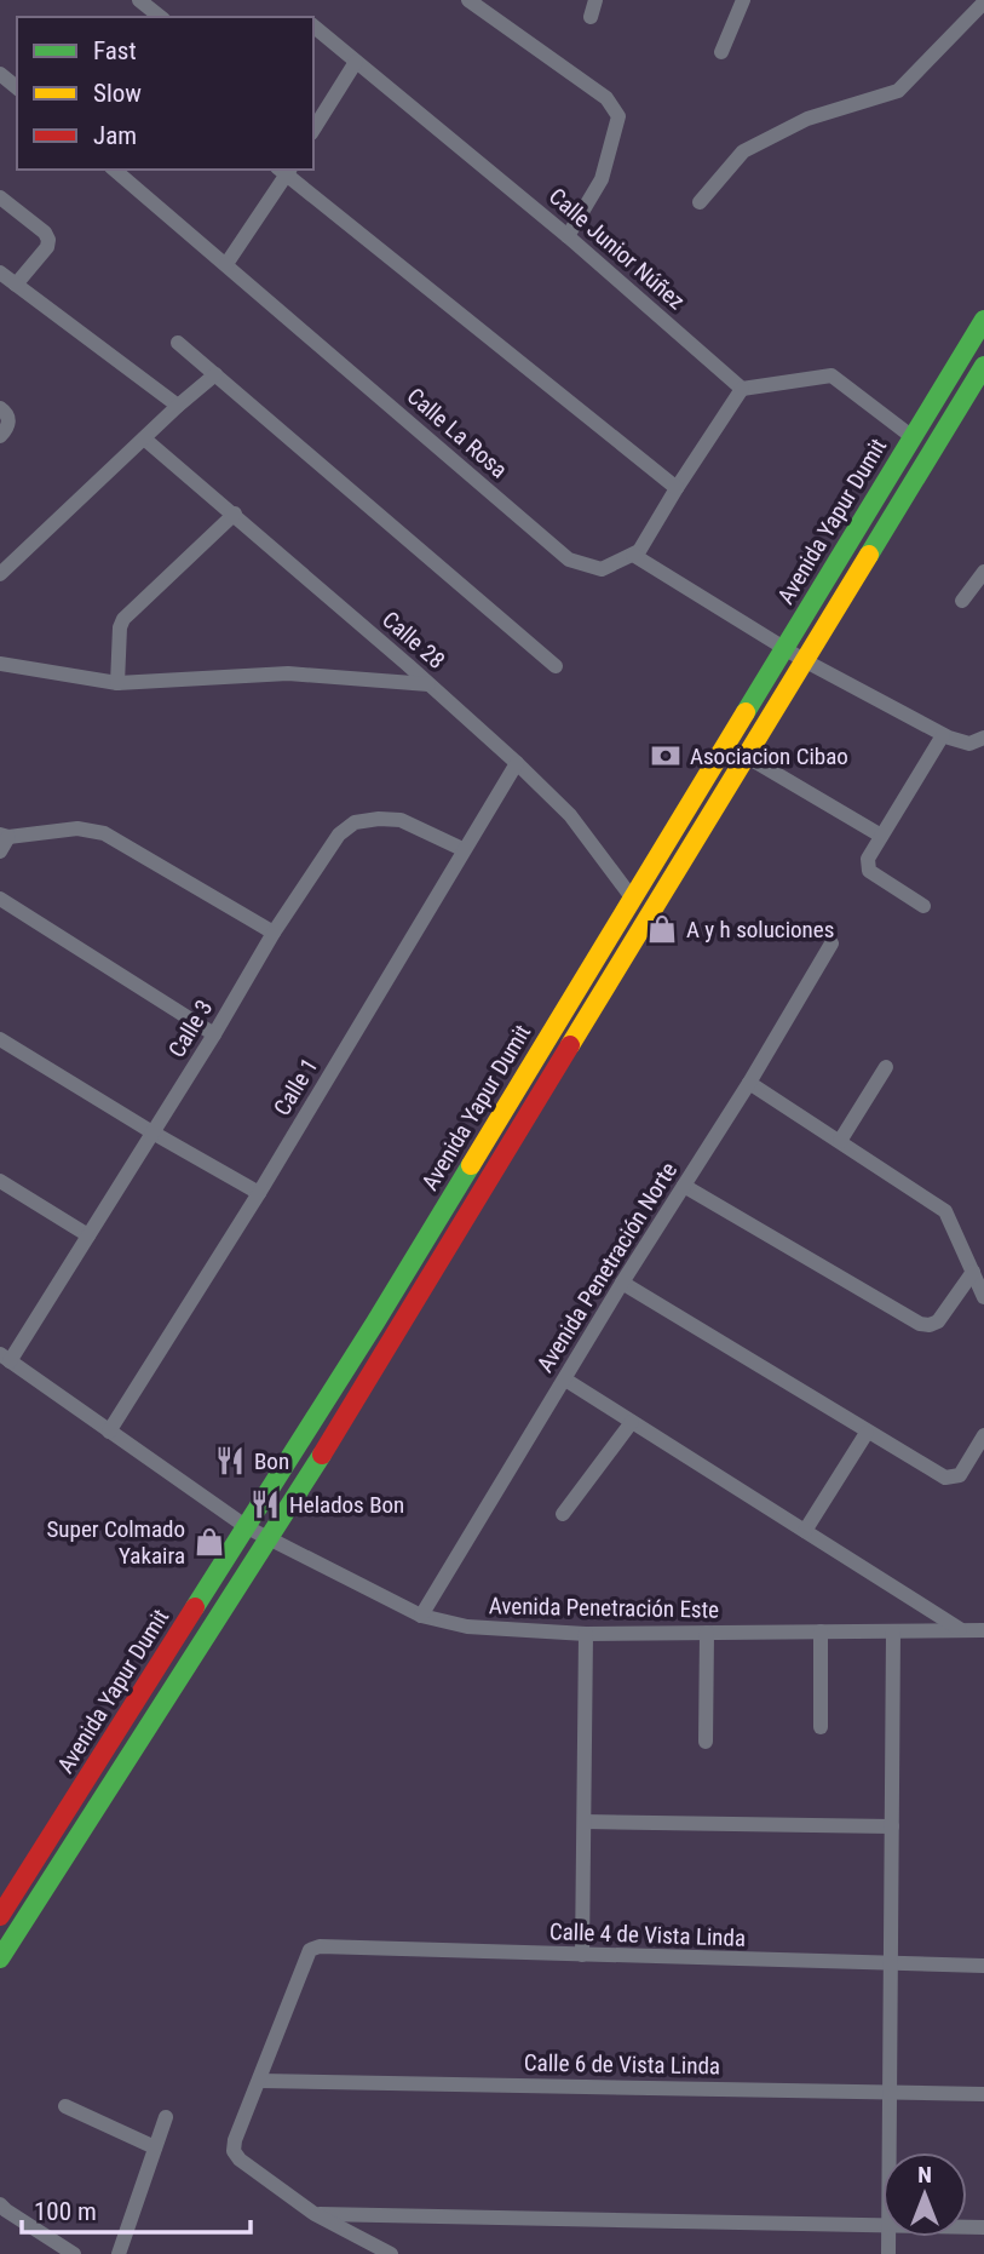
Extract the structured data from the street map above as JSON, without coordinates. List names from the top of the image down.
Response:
{
  "streets": {
    "main road": ["Avenida Yapur Dumit"],
    "street": [
      "Calle Junior Núñez",
      "Calle La Rosa",
      "Calle 28",
      "Calle 3",
      "Calle 1",
      "Avenida Penetración Norte",
      "Avenida Penetración Este",
      "Calle 4 de Vista Linda",
      "Calle 6 de Vista Linda"
    ]
  },
  "crossings": [
    ["Avenida Yapur Dumit", "Calle 28"],
    ["Avenida Yapur Dumit", "Avenida Penetración Este"],
    ["Calle 28", "Calle 1"],
    ["Calle 3", "Calle 1"],
    ["Calle 3", "Avenida Penetración Este"],
    ["Calle 1", "Avenida Penetración Este"],
    ["Avenida Penetración Norte", "Avenida Penetración Este"],
    ["Calle 4 de Vista Linda", "Calle 6 de Vista Linda"]
  ],
  "places": {
    "bank": ["Asociacion Cibao"],
    "shop": ["A y h soluciones", "Super Colmado Yakaira"],
    "restaurant": ["Bon", "Helados Bon"]
  },
  "legend": ["Fast", "Slow", "Jam"],
  "scale_bar": "100 m",
  "north": "top"
}
